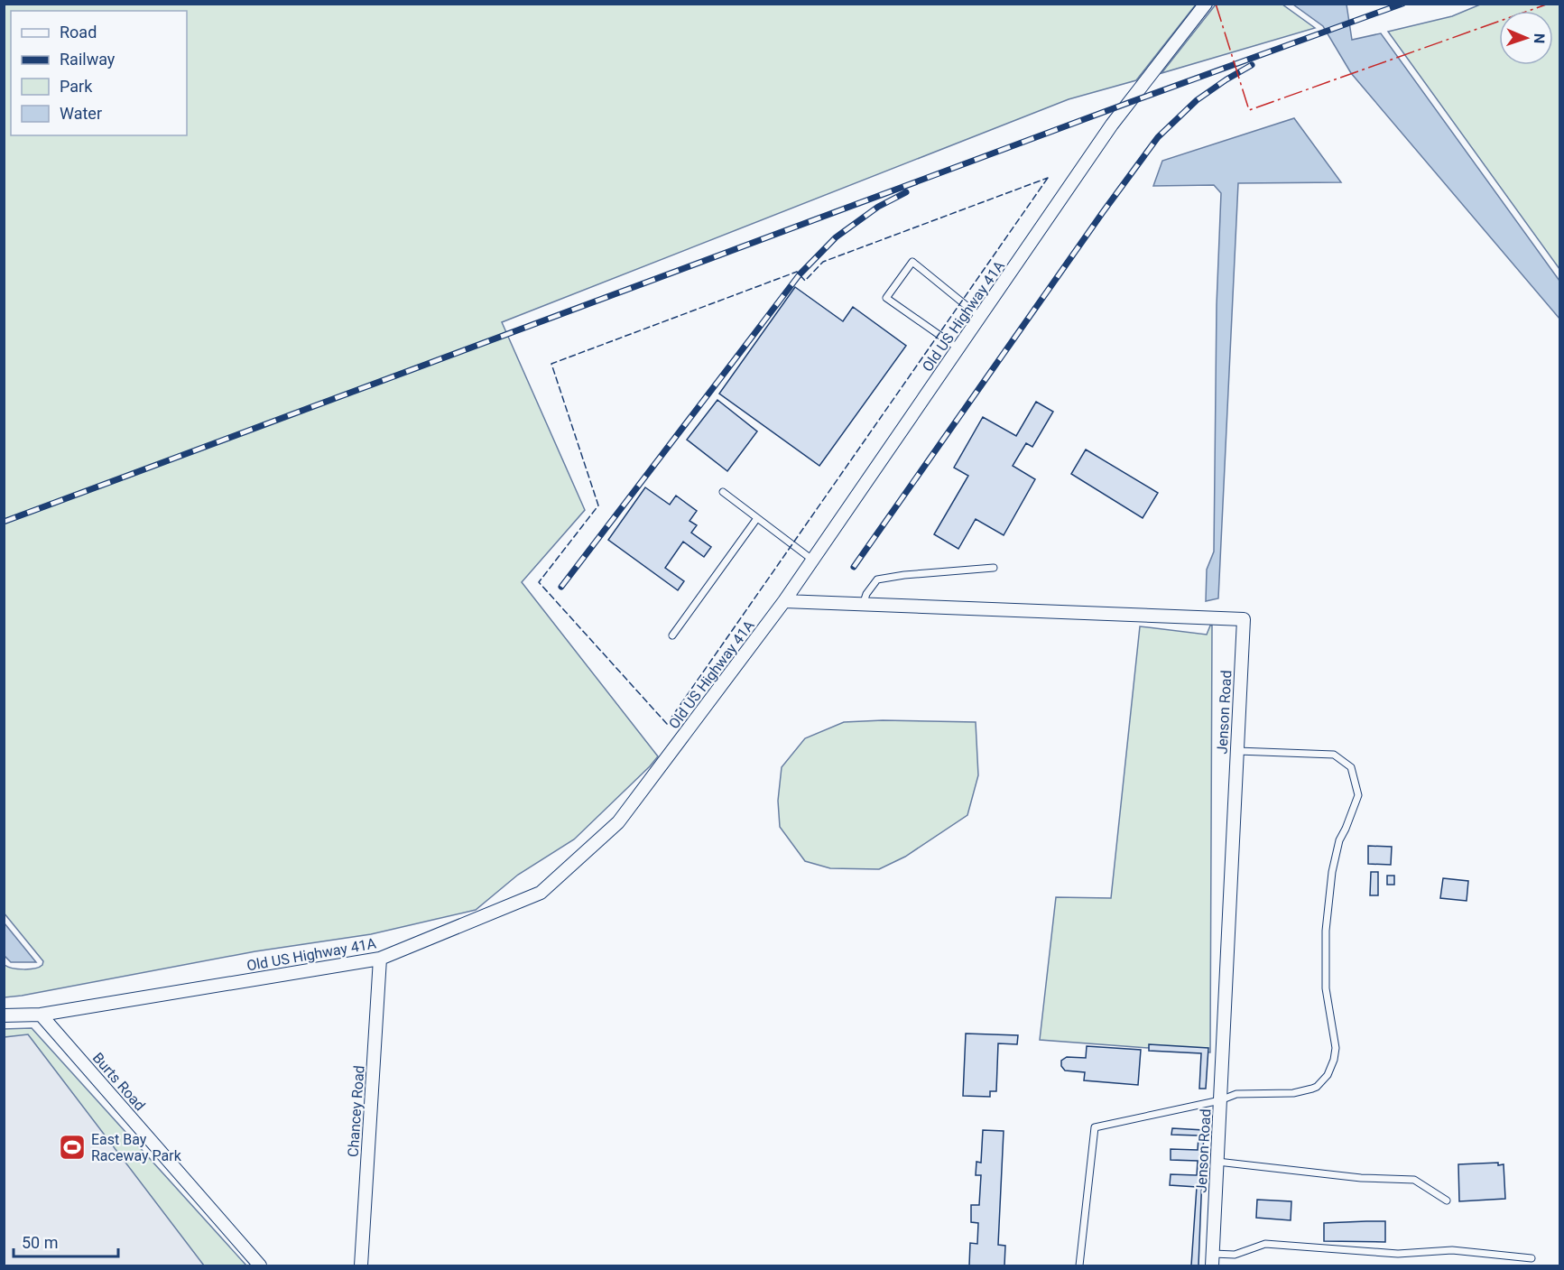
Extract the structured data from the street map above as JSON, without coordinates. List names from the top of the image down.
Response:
{
  "streets": {
    "street": [
      "Old US Highway 41A",
      "Jenson Road",
      "Burts Road",
      "Chancey Road"
    ]
  },
  "crossings": [
    ["Old US Highway 41A", "Jenson Road"],
    ["Old US Highway 41A", "Burts Road"],
    ["Old US Highway 41A", "Chancey Road"]
  ],
  "places": {
    "sports": ["East Bay Raceway Park"]
  },
  "legend": [
    "Road",
    "Railway",
    "Park",
    "Water"
  ],
  "scale_bar": "50 m",
  "north": "right"
}
